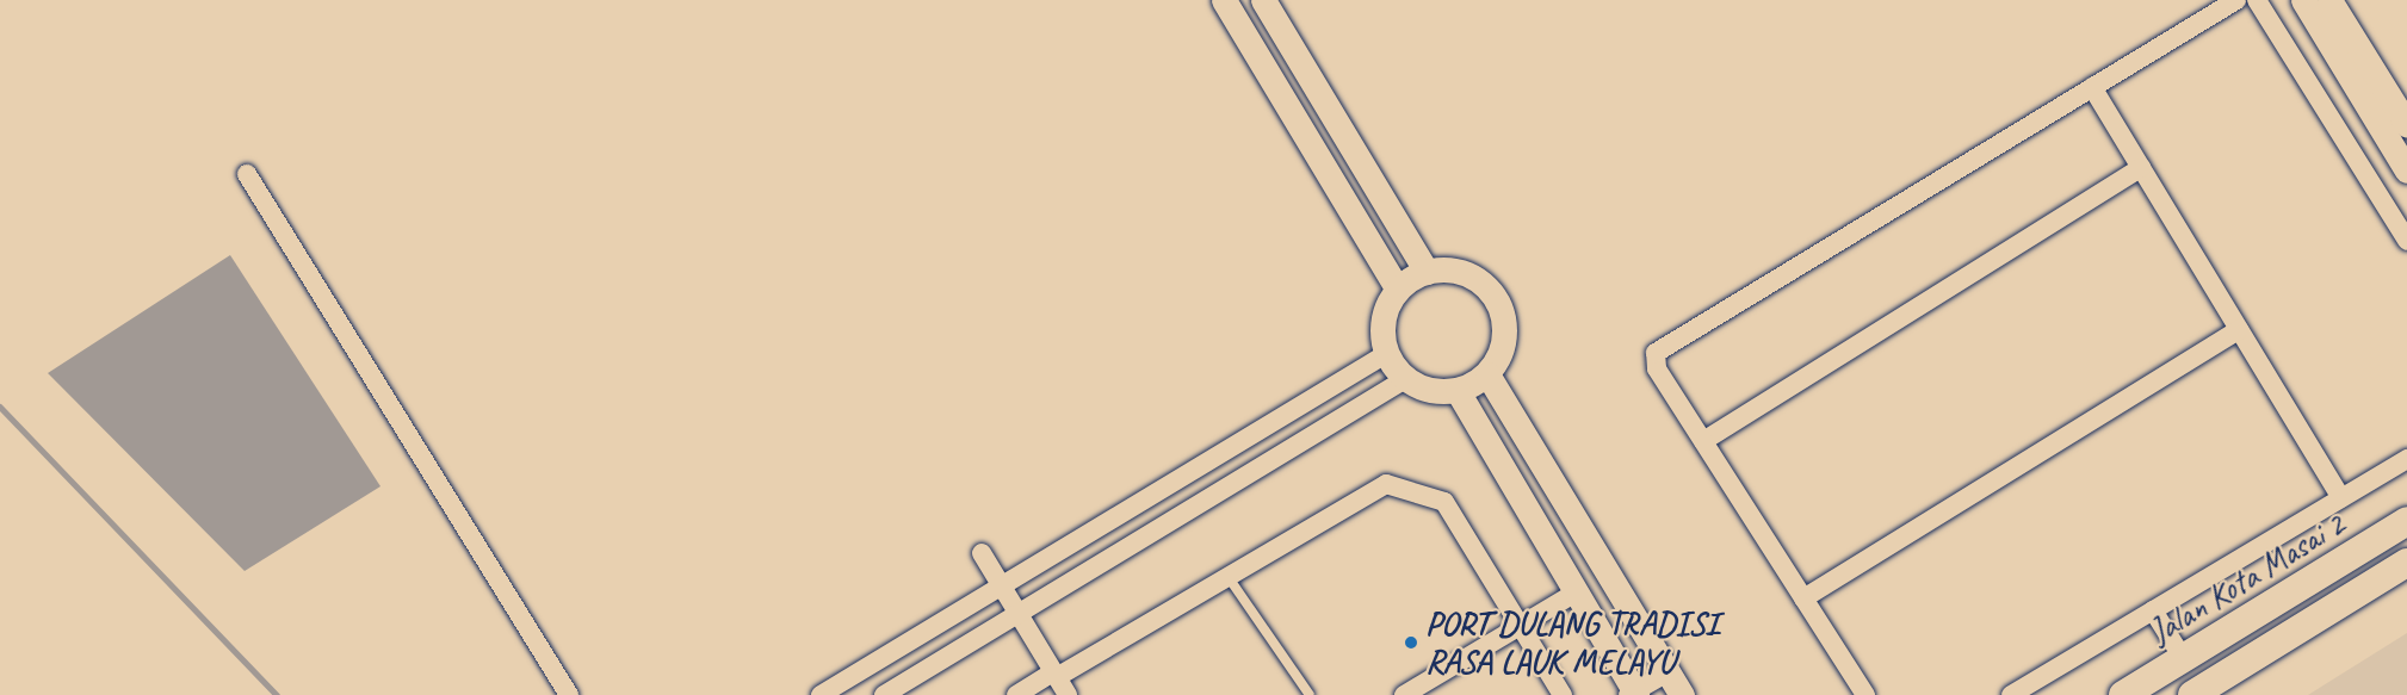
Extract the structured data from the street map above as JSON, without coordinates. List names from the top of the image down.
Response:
{
  "streets": {
    "main road": ["Jalan Kota Masai 2"]
  },
  "places": ["PORT DULANG TRADISI RASA LAUK MELAYU"]
}
